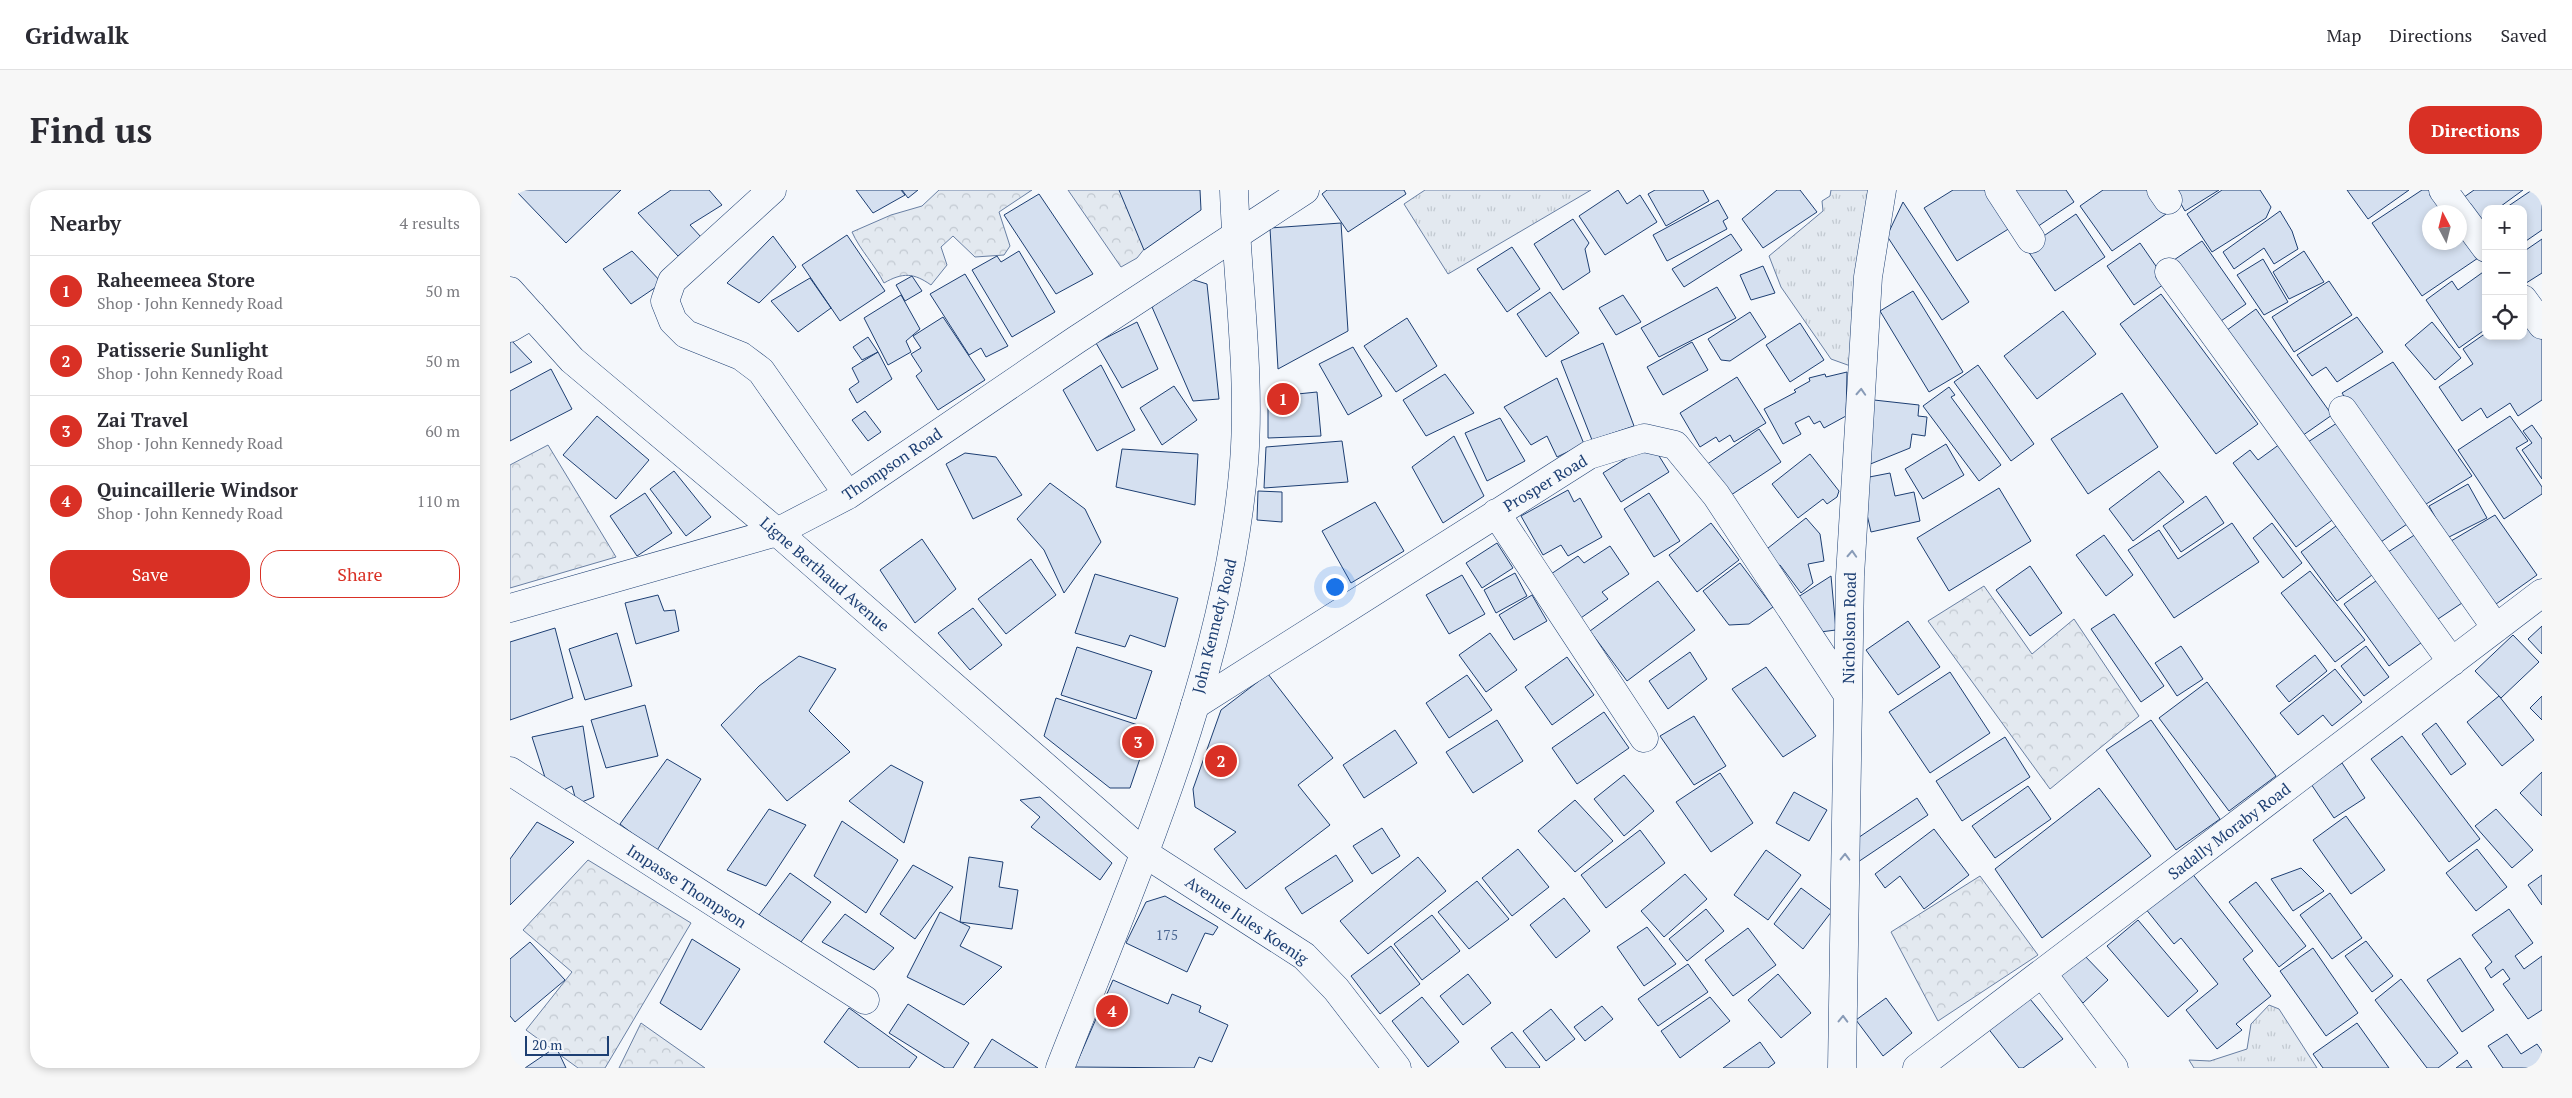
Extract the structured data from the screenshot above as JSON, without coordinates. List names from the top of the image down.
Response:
{
  "streets": {
    "street": [
      "Thompson Road",
      "Prosper Road",
      "Ligne Berthaud Avenue",
      "John Kennedy Road",
      "Nicholson Road",
      "Sadally Moraby Road",
      "Impasse Thompson",
      "Avenue Jules Koenig"
    ]
  },
  "crossings": [
    ["Thompson Road", "Ligne Berthaud Avenue"],
    ["Thompson Road", "John Kennedy Road"],
    ["Prosper Road", "John Kennedy Road"],
    ["Prosper Road", "Nicholson Road"],
    ["Ligne Berthaud Avenue", "John Kennedy Road"],
    ["Ligne Berthaud Avenue", "Avenue Jules Koenig"],
    ["John Kennedy Road", "Avenue Jules Koenig"]
  ],
  "one_way": ["Nicholson Road"],
  "house_numbers": ["175"],
  "scale_bar": "20 m",
  "north": "top",
  "page": {
    "header": "Gridwalk",
    "nav": ["Map", "Directions", "Saved"],
    "buttons": [
      "Directions",
      ["Save", "Share"]
    ],
    "title": "Find us",
    "heading": ["Nearby", "4 results"],
    "map_buttons": ["+", "−"],
    "list": [
      {
        "mark": "1",
        "name": "Raheemeea Store",
        "note": "Shop · John Kennedy Road",
        "value": "50 m"
      },
      {
        "mark": "2",
        "name": "Patisserie Sunlight",
        "note": "Shop · John Kennedy Road",
        "value": "50 m"
      },
      {
        "mark": "3",
        "name": "Zai Travel",
        "note": "Shop · John Kennedy Road",
        "value": "60 m"
      },
      {
        "mark": "4",
        "name": "Quincaillerie Windsor",
        "note": "Shop · John Kennedy Road",
        "value": "110 m"
      }
    ],
    "pins": [
      "1",
      "3",
      "2",
      "4"
    ],
    "scale": "20 m"
  }
}
